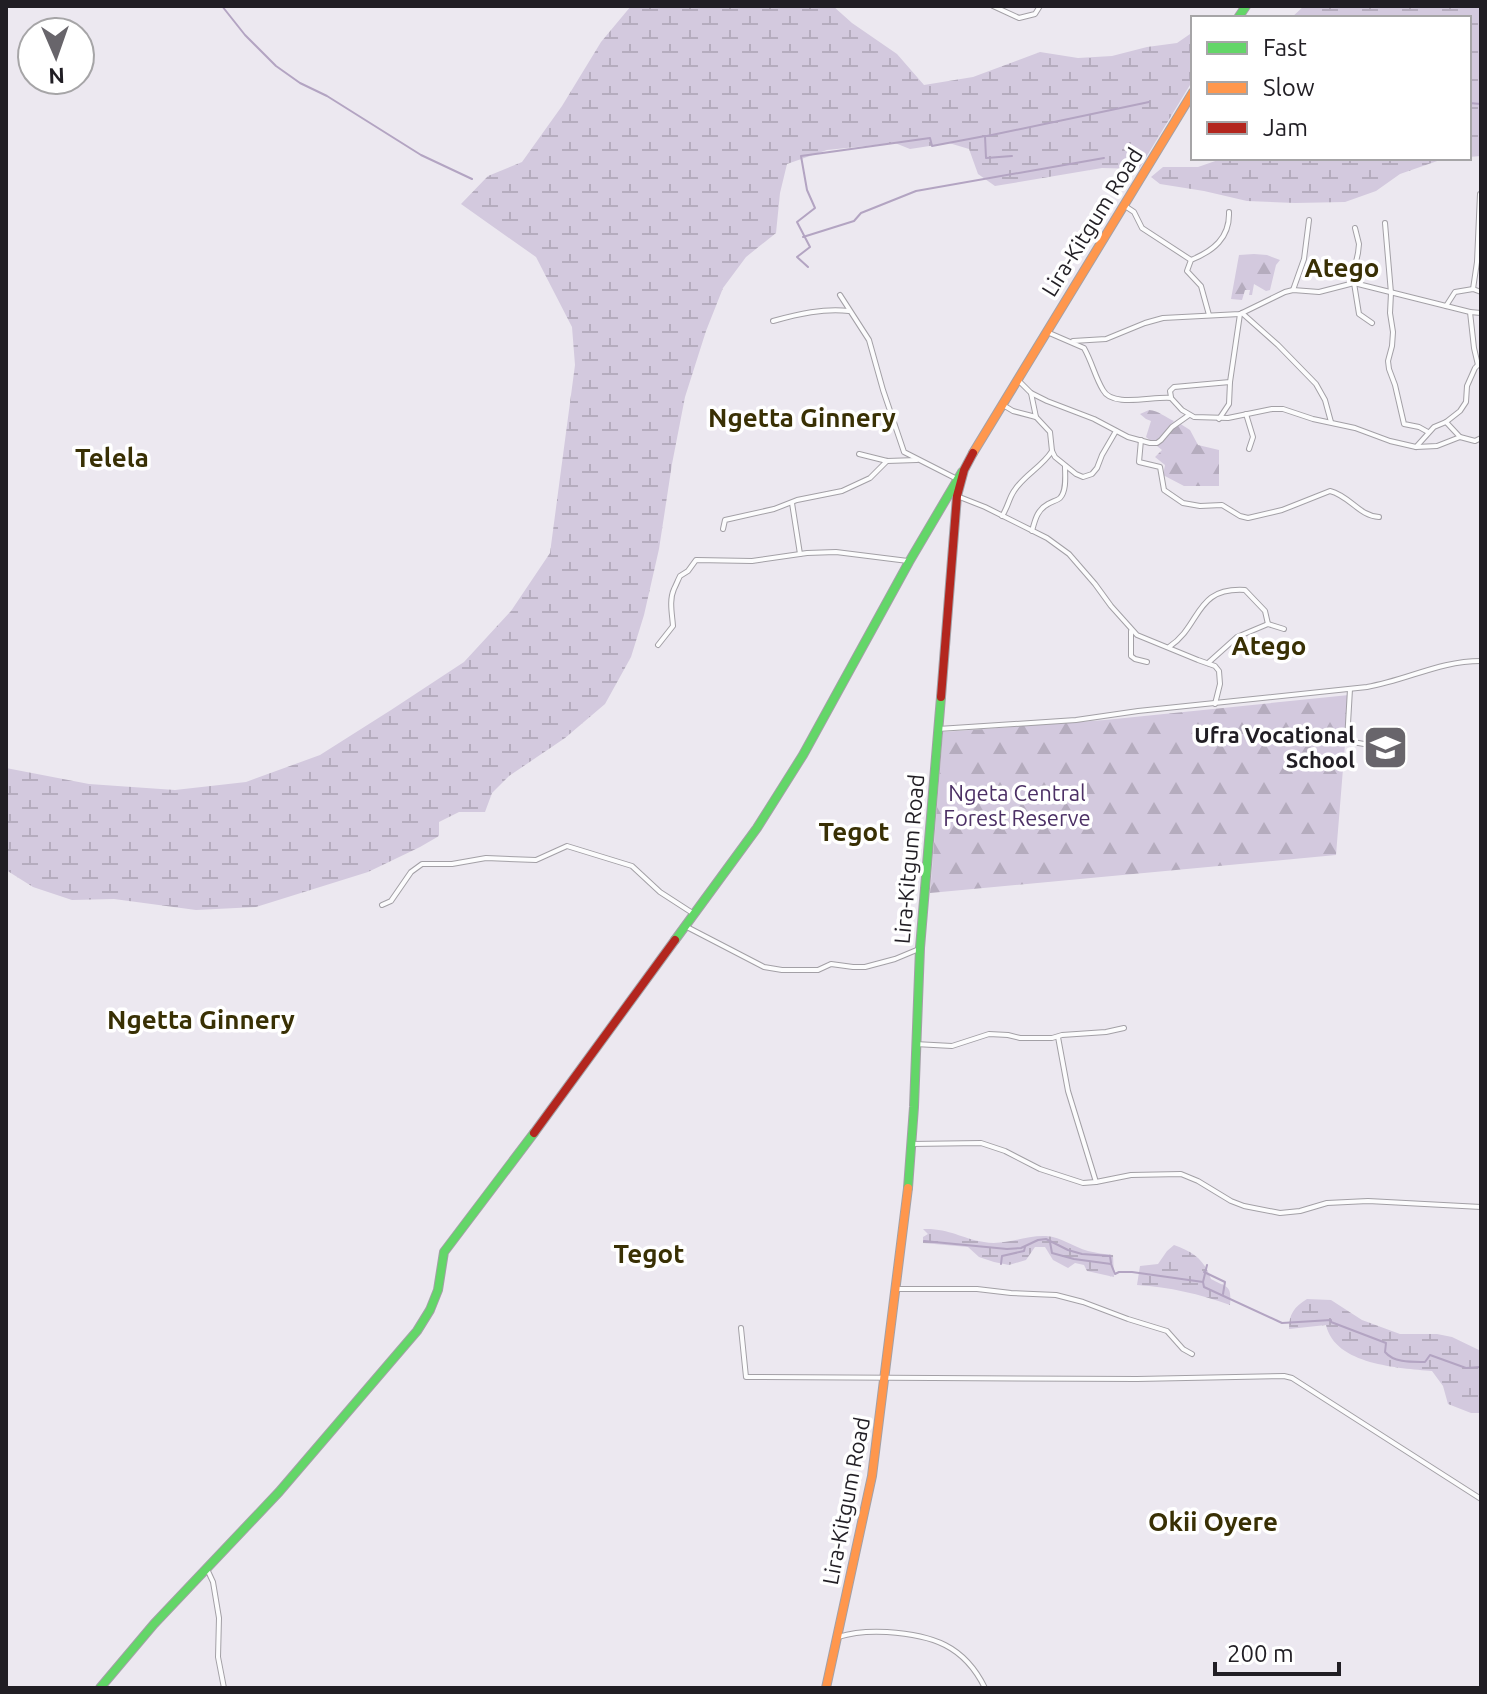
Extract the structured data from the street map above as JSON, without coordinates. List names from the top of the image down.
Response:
{
  "streets": {
    "main road": ["Lira-Kitgum Road"]
  },
  "districts": [
    "Atego",
    "Ngetta Ginnery",
    "Telela",
    "Atego",
    "Tegot",
    "Ngetta Ginnery",
    "Tegot",
    "Okii Oyere"
  ],
  "parks": ["Ngeta Central Forest Reserve"],
  "places": {
    "school or university": ["Ufra Vocational School"]
  },
  "legend": ["Fast", "Slow", "Jam"],
  "scale_bar": "200 m",
  "north": "bottom"
}
